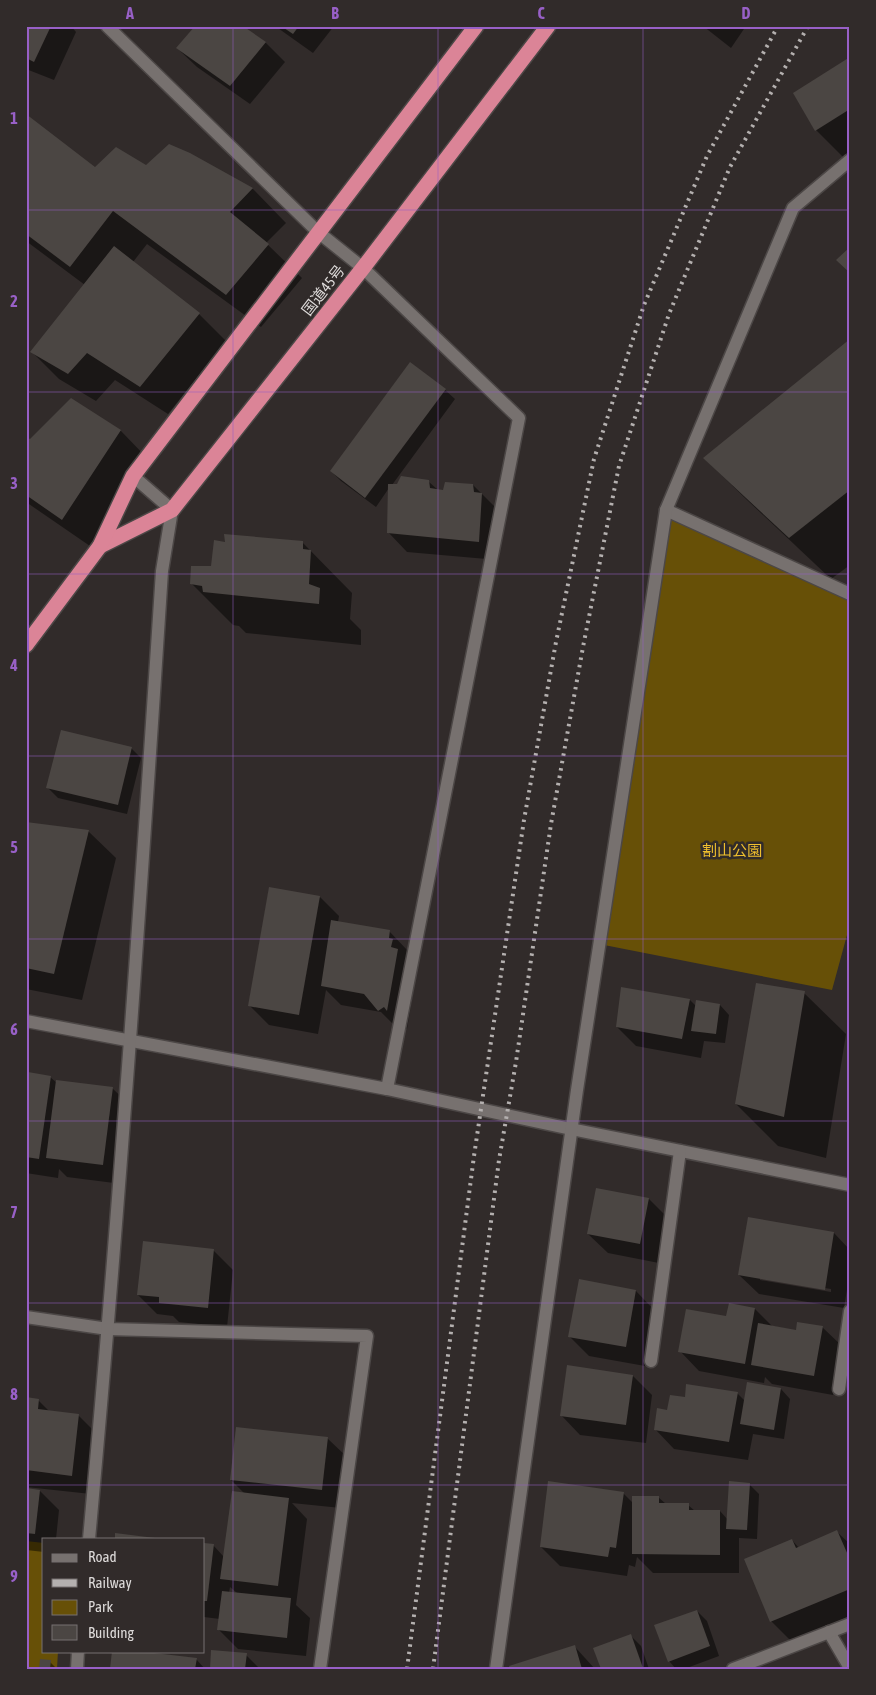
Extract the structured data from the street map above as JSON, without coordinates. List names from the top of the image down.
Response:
{
  "streets": {
    "highway": ["国道45号"]
  },
  "parks": ["割山公園"],
  "legend": [
    "Road",
    "Railway",
    "Park",
    "Building"
  ],
  "grid": {
    "columns": [
      "A",
      "B",
      "C",
      "D"
    ],
    "rows": [
      "1",
      "2",
      "3",
      "4",
      "5",
      "6",
      "7",
      "8",
      "9"
    ]
  }
}
